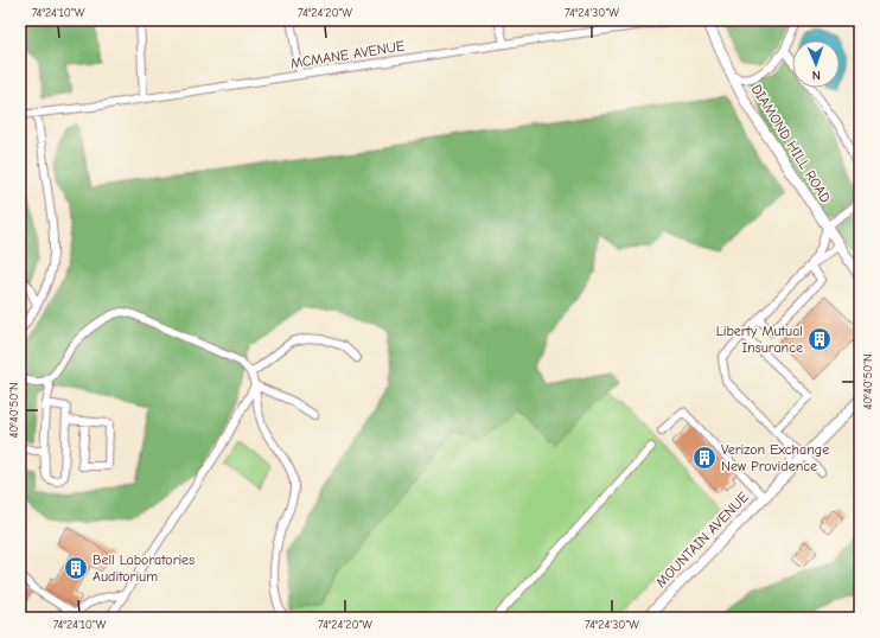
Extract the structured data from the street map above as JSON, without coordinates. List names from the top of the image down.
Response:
{
  "streets": {
    "main road": ["DIAMOND HILL ROAD", "MOUNTAIN AVENUE"],
    "street": ["MCMANE AVENUE"]
  },
  "places": {
    "building": ["Liberty Mutual Insurance", "Verizon Exchange New Providence", "Bell Laboratories Auditorium"]
  },
  "north": "bottom",
  "coordinates": [
    "74°24'10\"W",
    "74°24'20\"W",
    "74°24'30\"W",
    "40°40'50\"N"
  ]
}
